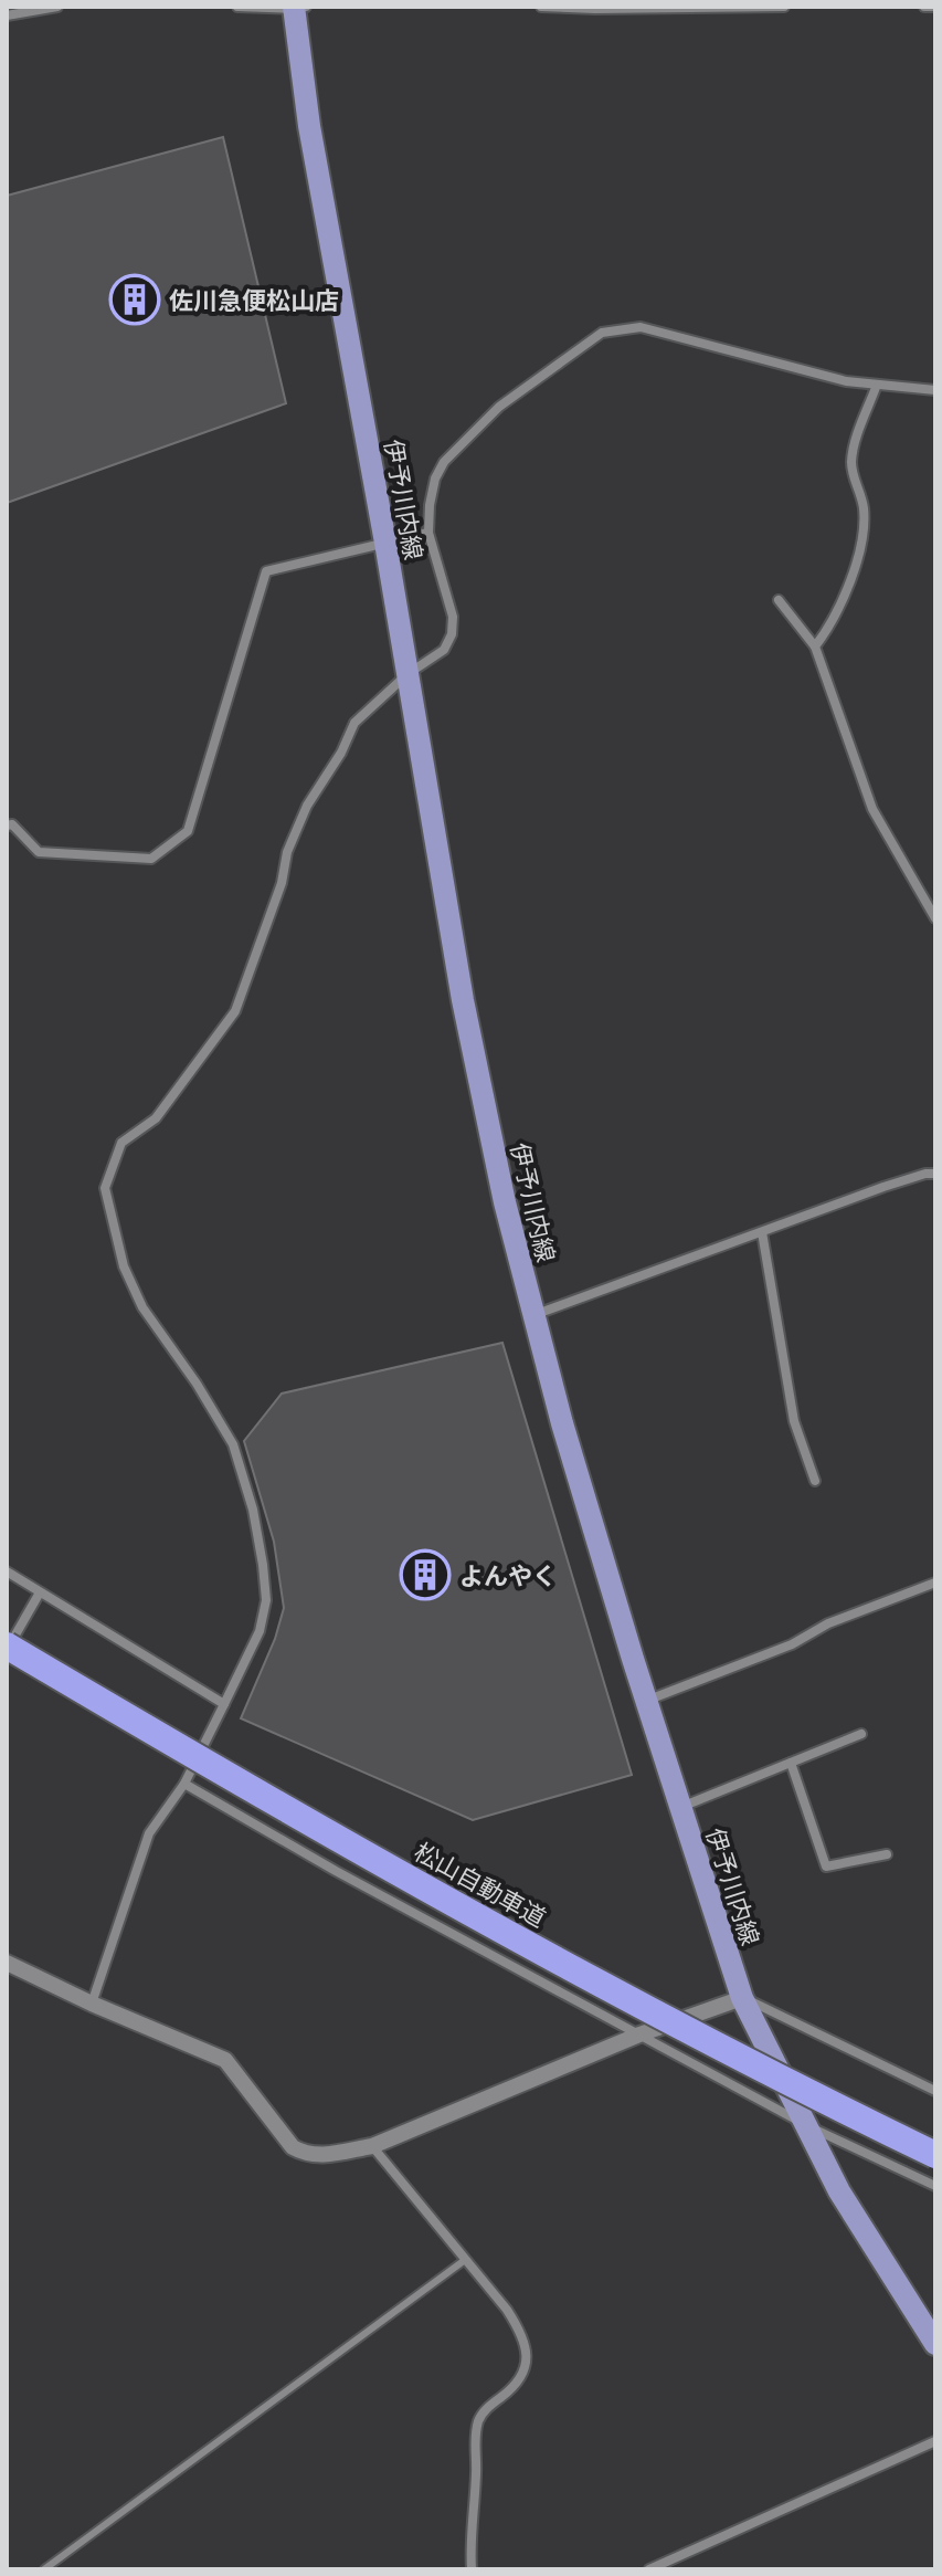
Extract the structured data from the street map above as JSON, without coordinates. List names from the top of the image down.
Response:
{
  "streets": {
    "highway": ["松山自動車道"],
    "main road": ["伊予川内線"]
  },
  "places": {
    "building": ["佐川急便松山店", "よんやく"]
  }
}
